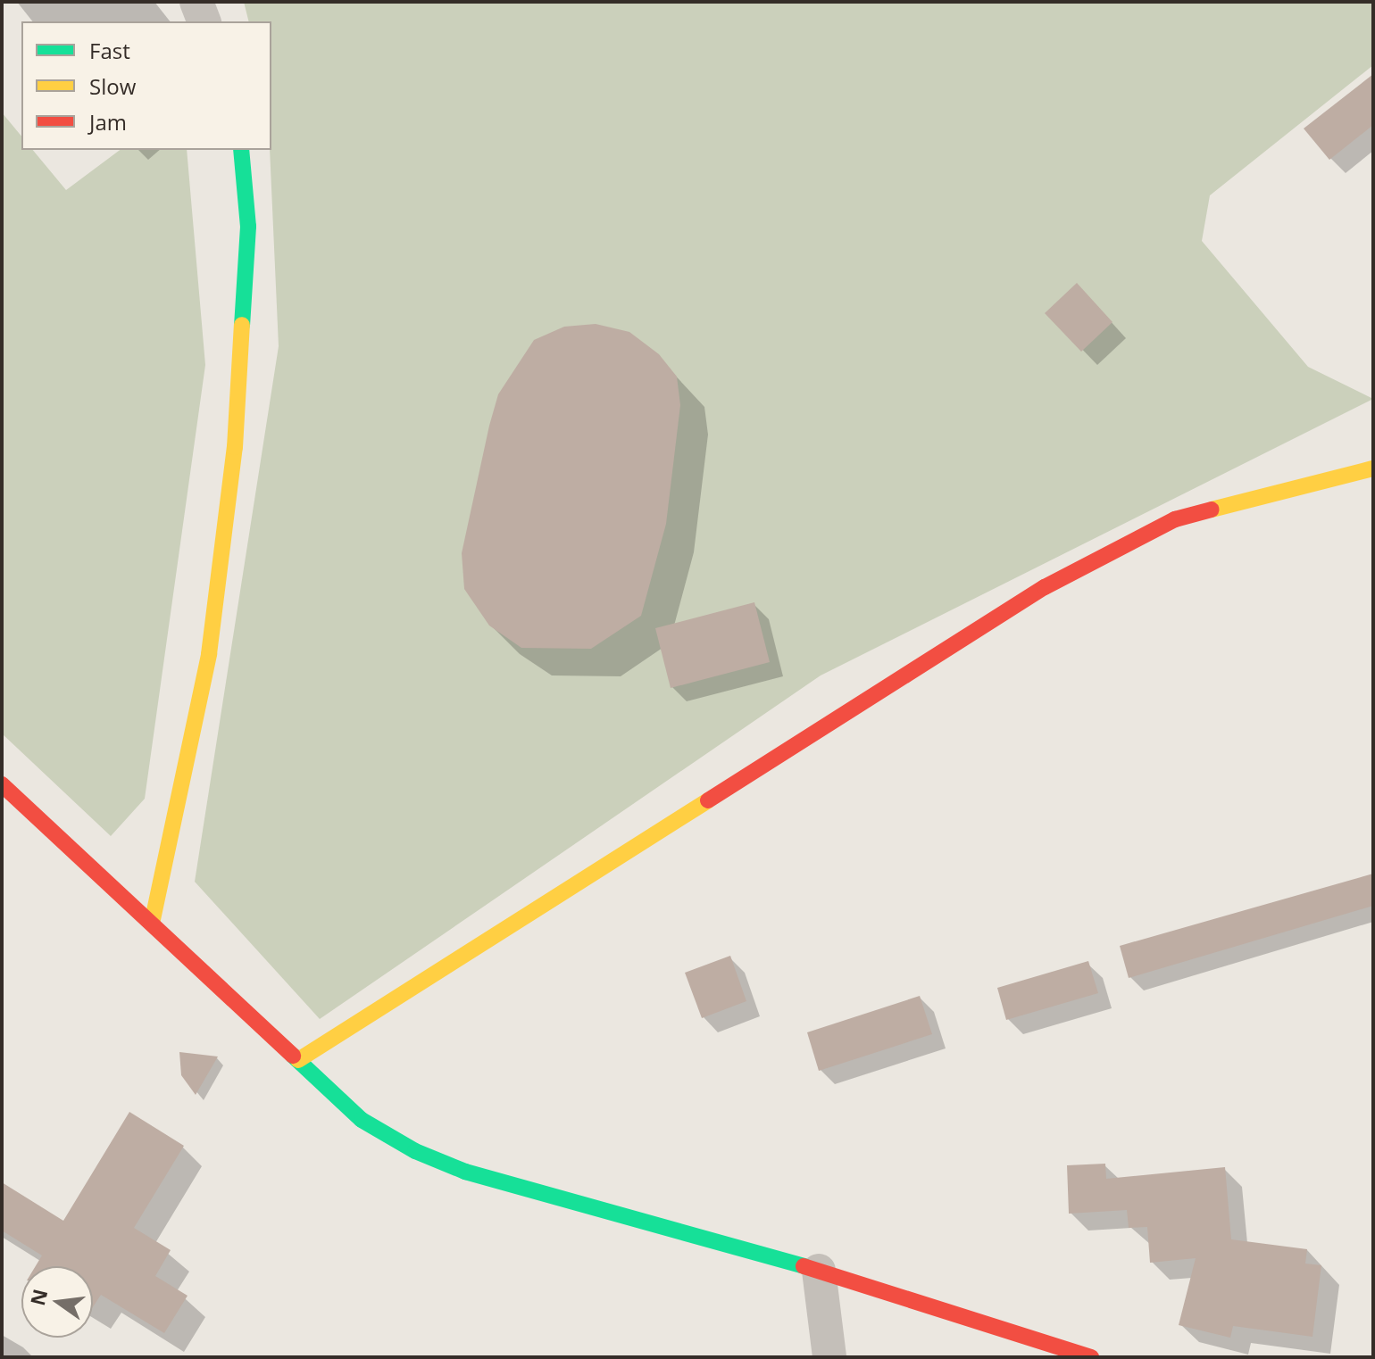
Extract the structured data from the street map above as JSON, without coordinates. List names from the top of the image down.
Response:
{
  "legend": ["Fast", "Slow", "Jam"],
  "north": "left"
}
